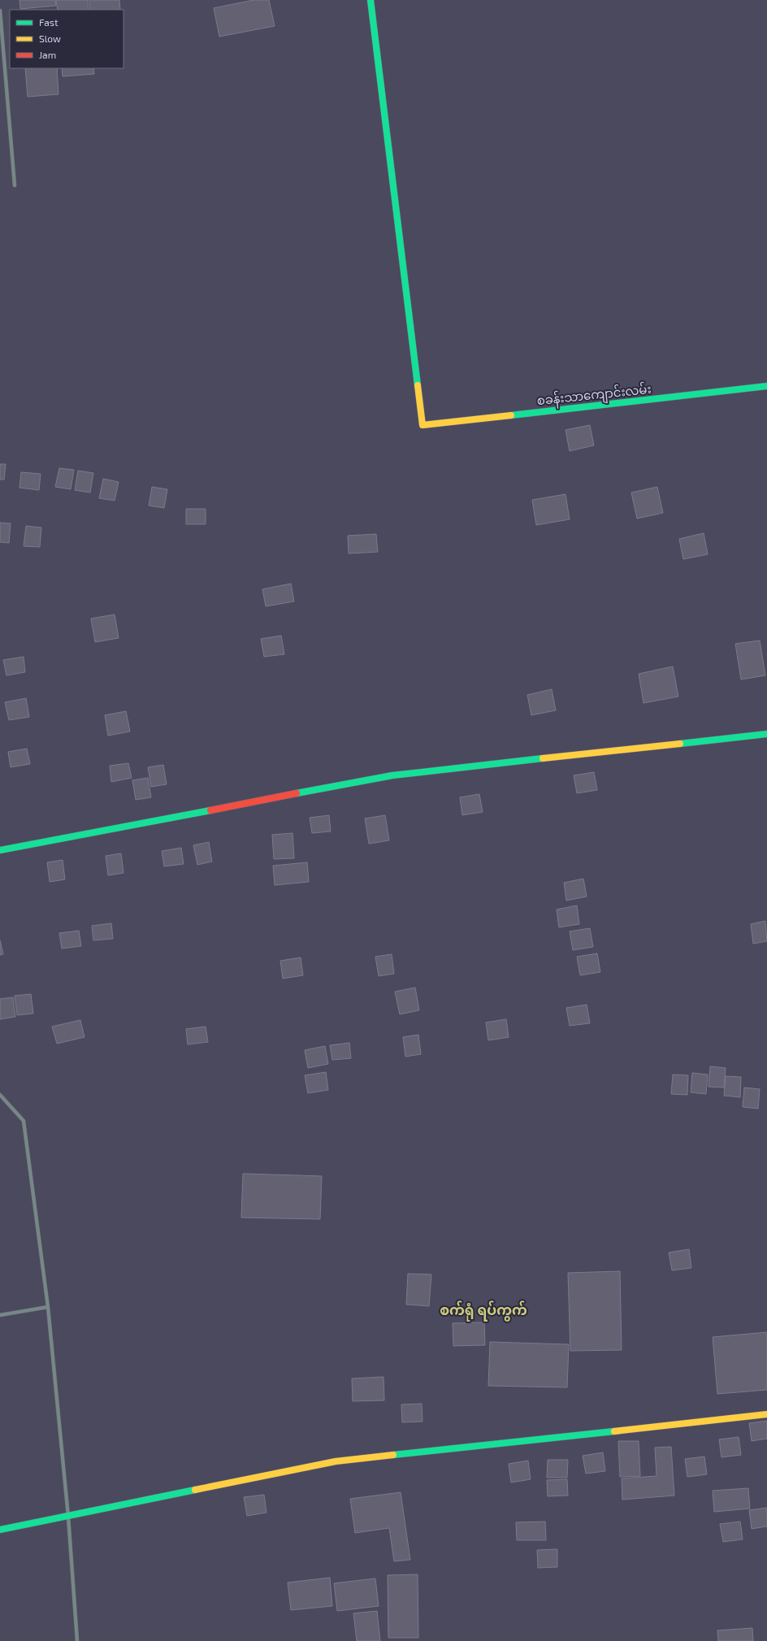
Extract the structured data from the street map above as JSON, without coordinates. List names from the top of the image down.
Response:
{
  "streets": {
    "street": ["စခန်းသာကျောင်းလမ်း"]
  },
  "districts": ["စက်ရုံ ရပ်ကွက်"],
  "legend": ["Fast", "Slow", "Jam"]
}
